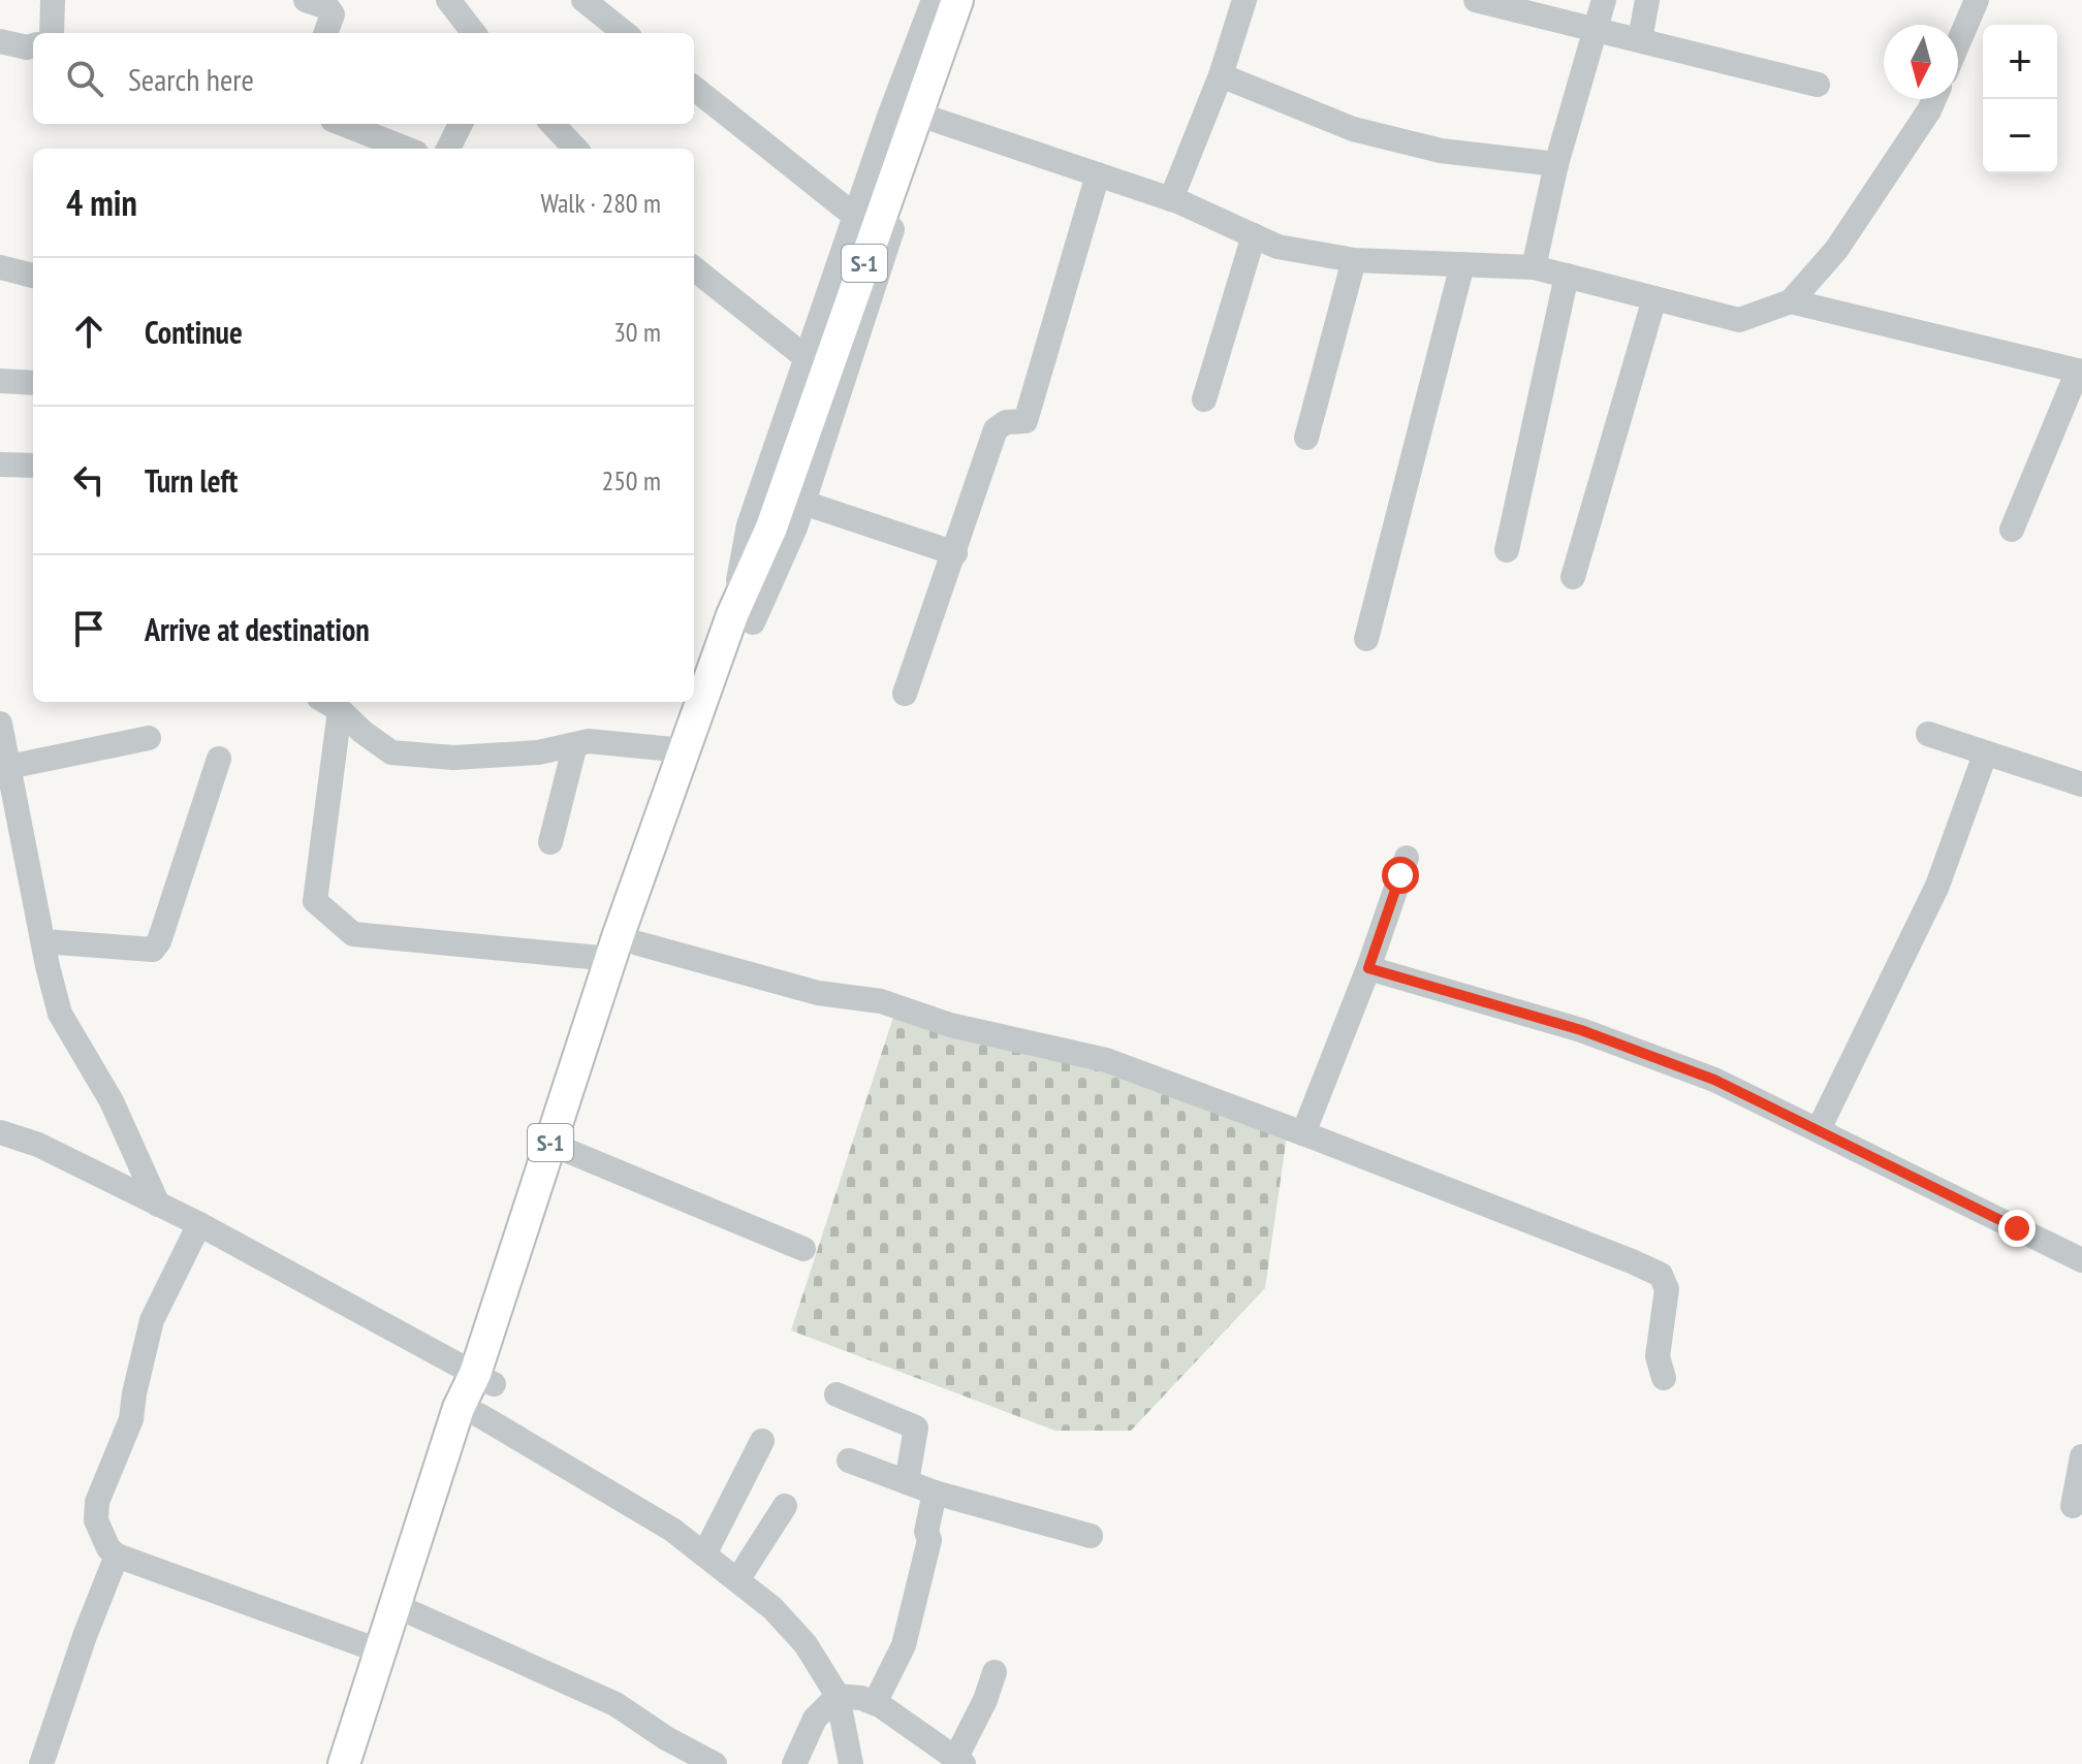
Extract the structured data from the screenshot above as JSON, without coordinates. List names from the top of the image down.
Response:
{
  "streets": {
    "main road": ["S-1"]
  },
  "north": "bottom",
  "page": {
    "map_buttons": ["+", "−"],
    "search": "Search here",
    "heading": ["4 min", "Walk · 280 m"],
    "list": [
      ["Continue", "30 m"],
      ["Turn left", "250 m"],
      "Arrive at destination"
    ]
  }
}
